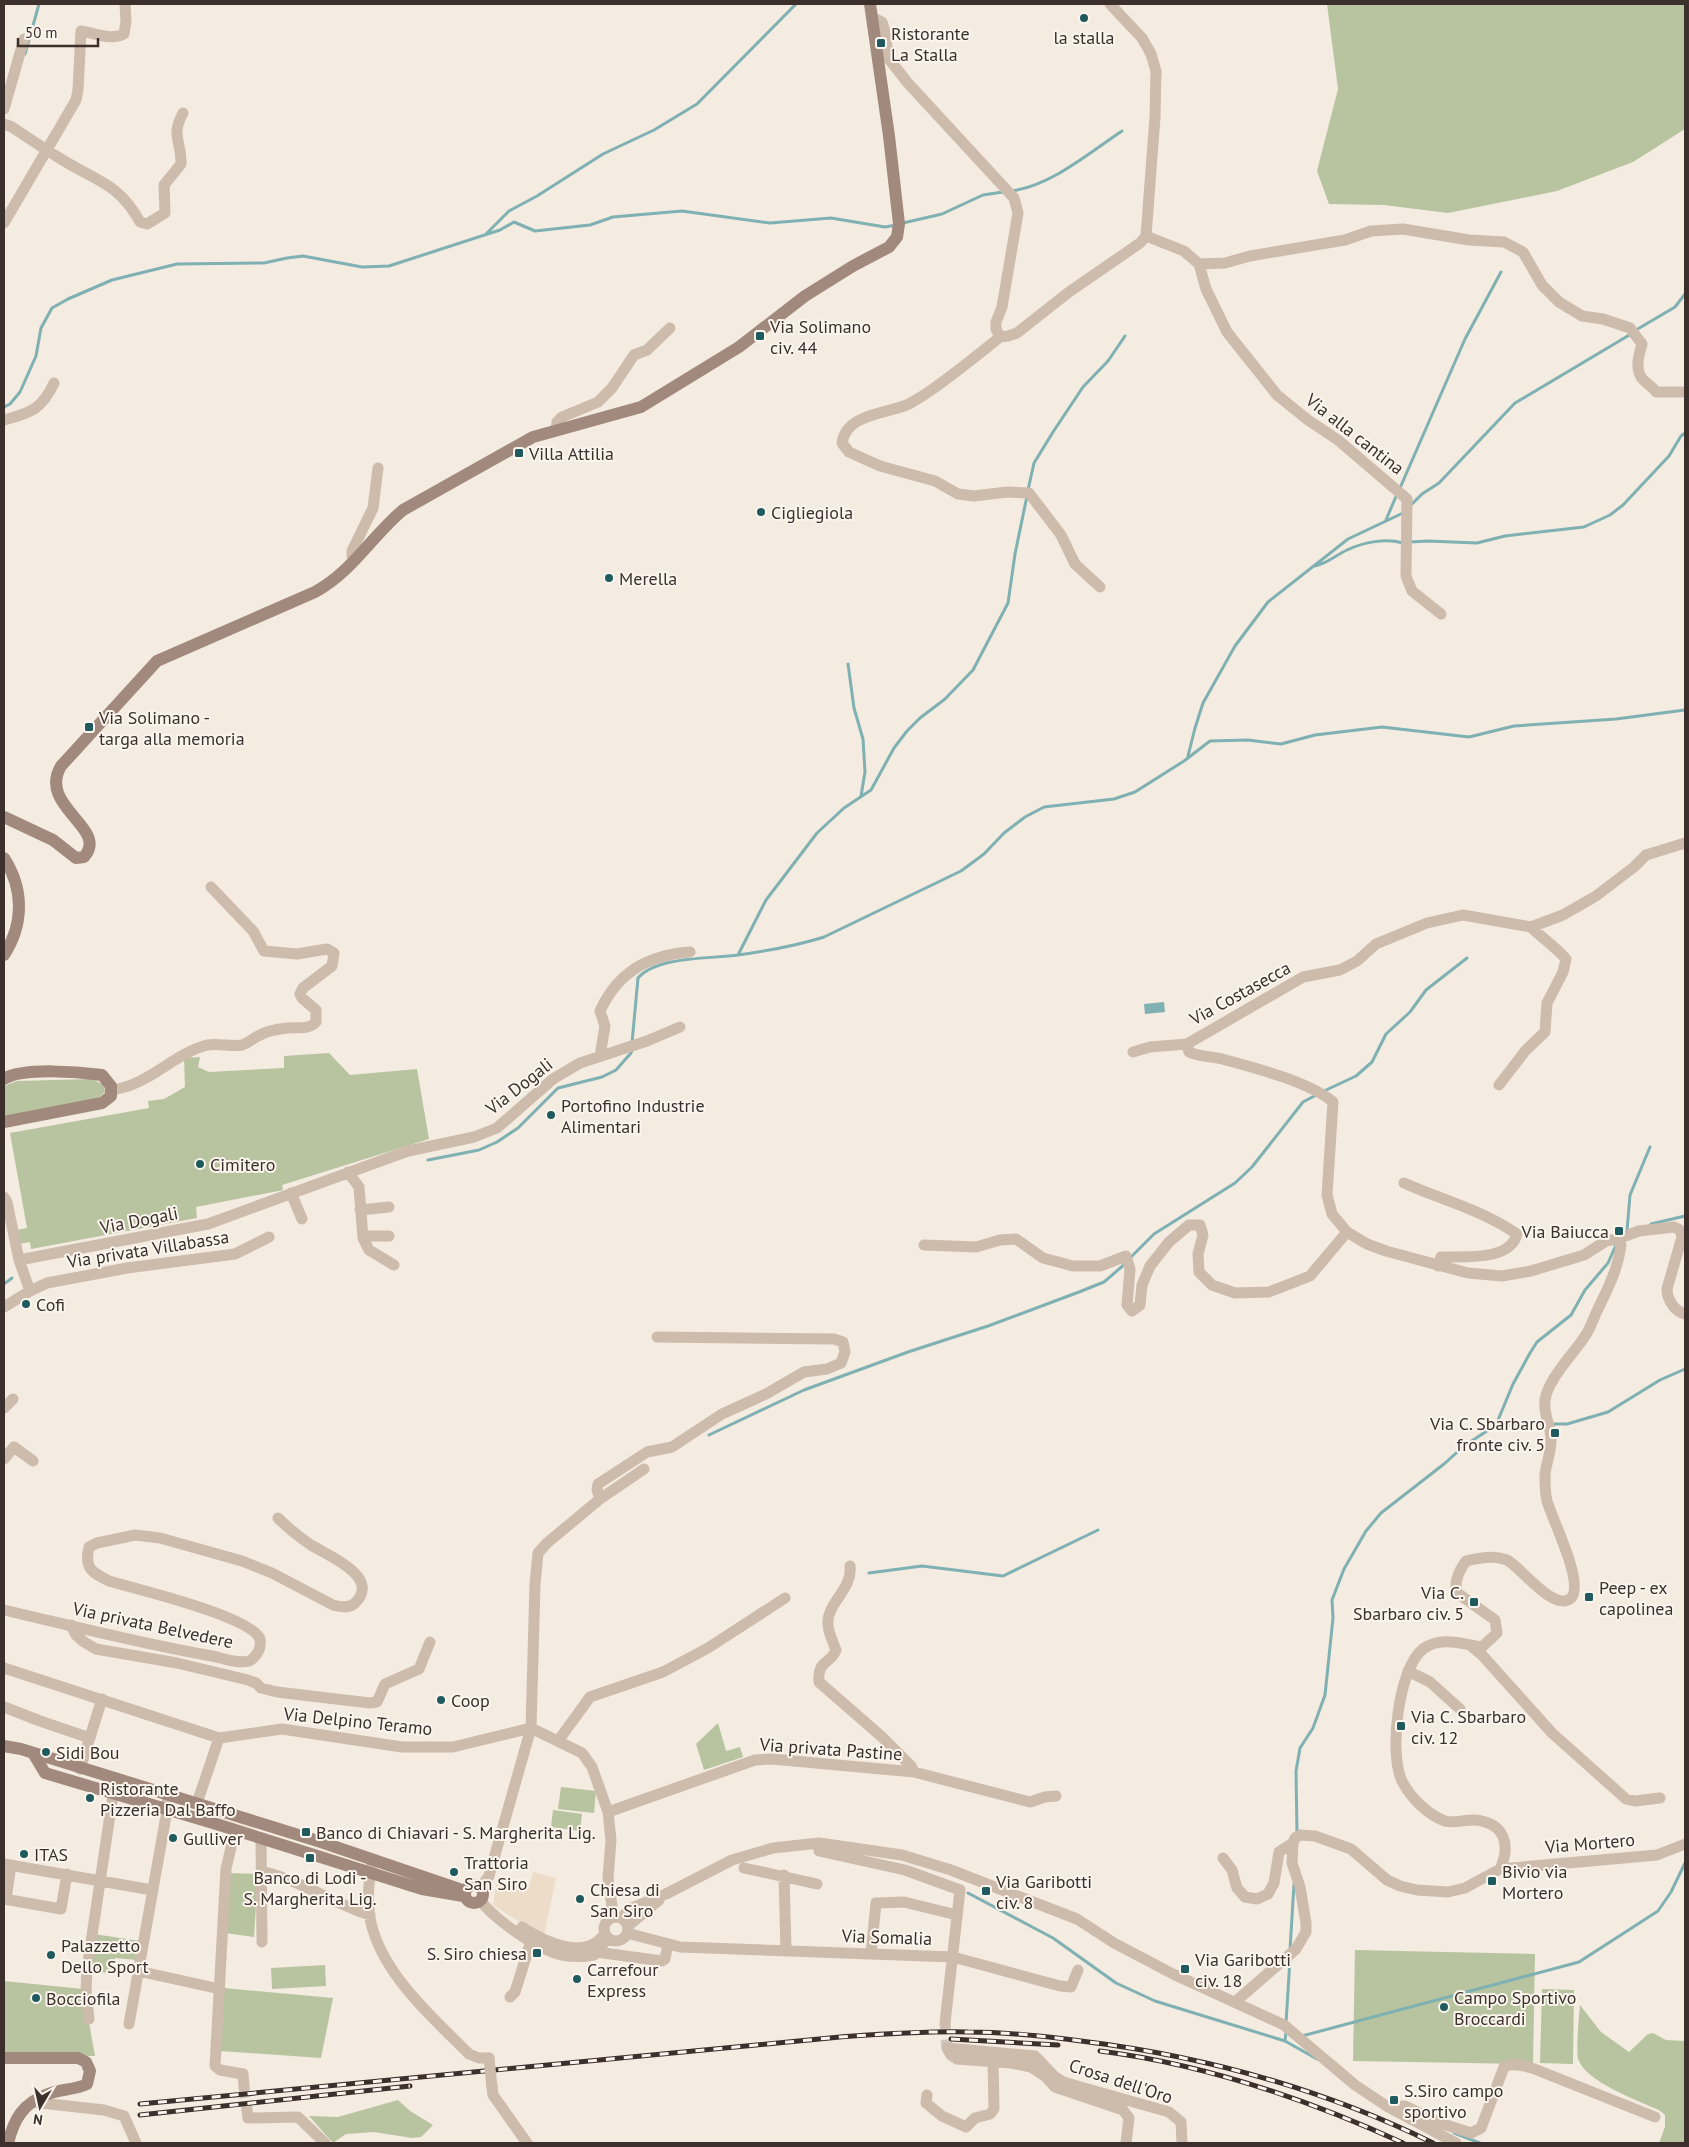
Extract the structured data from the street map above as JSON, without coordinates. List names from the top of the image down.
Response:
{
  "streets": {
    "street": [
      "Via alla cantina",
      "Via Costasecca",
      "Via Dogali",
      "Via privata Villabassa",
      "Via privata Belvedere",
      "Via Delpino Teramo",
      "Via privata Pastine",
      "Via Mortero",
      "Via Somalia",
      "Crosa dell'Oro"
    ]
  },
  "places": {
    "other": [
      "la stalla",
      "Cigliegiola",
      "Merella",
      "Portofino Industrie Alimentari",
      "Cimitero",
      "Cofi",
      "Coop",
      "Sidi Bou",
      "Ristorante Pizzeria Dal Baffo",
      "Gulliver",
      "ITAS",
      "Trattoria San Siro",
      "Chiesa di San Siro",
      "Palazzetto Dello Sport",
      "Carrefour Express",
      "Bocciofila",
      "Campo Sportivo Broccardi"
    ],
    "transit": [
      "Ristorante La Stalla",
      "Via Solimano civ. 44",
      "Villa Attilia",
      "Via Solimano - targa alla memoria",
      "Via Baiucca",
      "Via C. Sbarbaro fronte civ. 5",
      "Peep - ex capolinea",
      "Via C. Sbarbaro civ. 5",
      "Via C. Sbarbaro civ. 12",
      "Banco di Chiavari - S. Margherita Lig.",
      "Banco di Lodi - S. Margherita Lig.",
      "Bivio via Mortero",
      "Via Garibotti civ. 8",
      "S. Siro chiesa",
      "Via Garibotti civ. 18",
      "S.Siro campo sportivo"
    ]
  },
  "scale_bar": "50 m",
  "north": "bottom"
}
